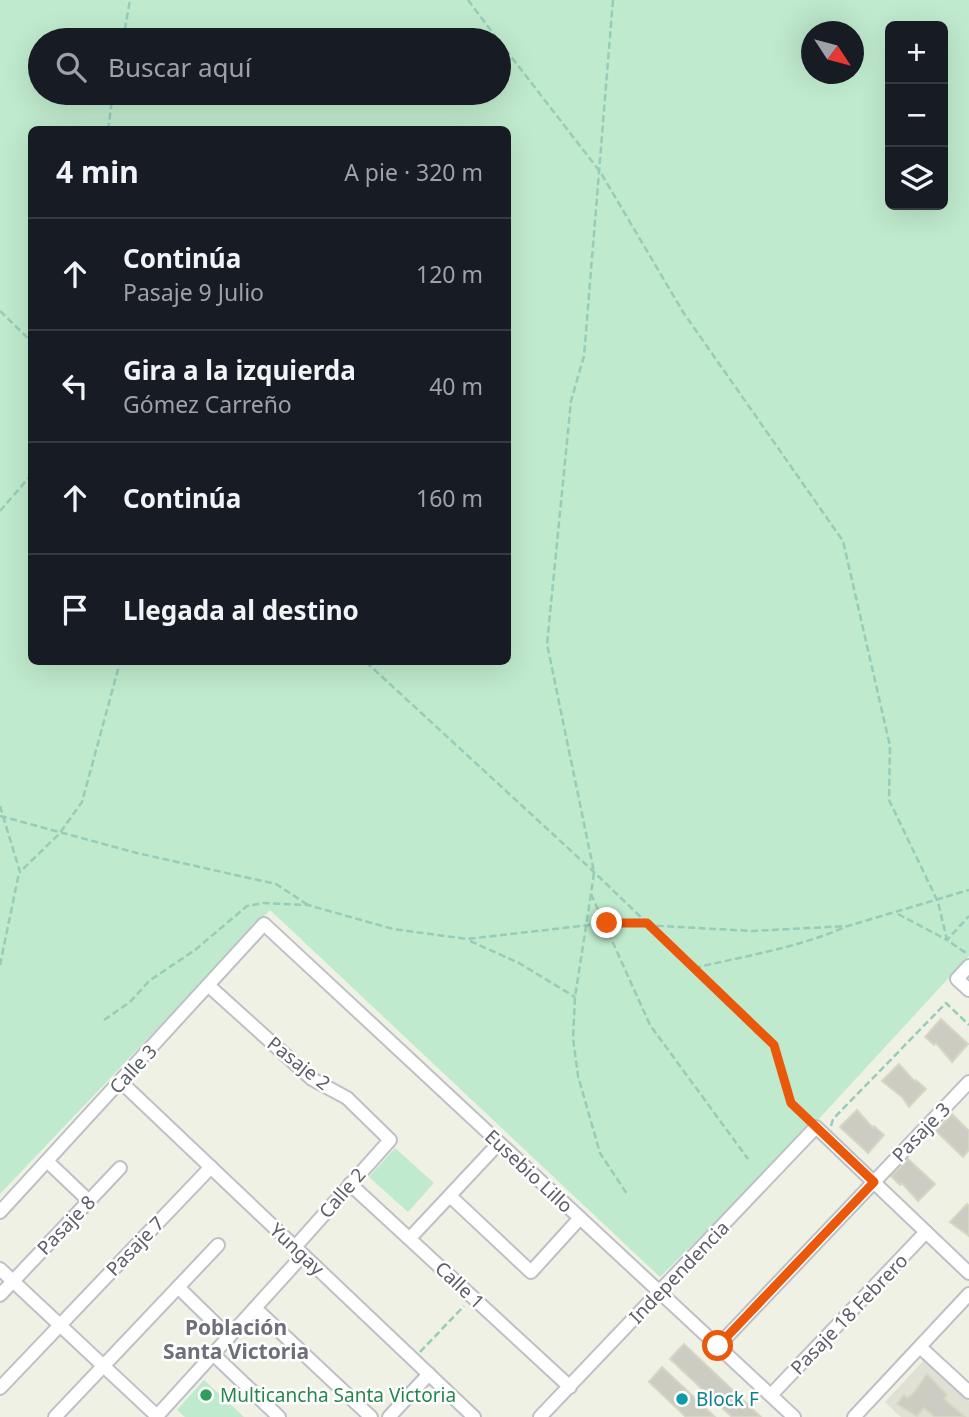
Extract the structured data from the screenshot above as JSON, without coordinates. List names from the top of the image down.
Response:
{
  "streets": {
    "street": [
      "Pasaje 2",
      "Calle 3",
      "Pasaje 3",
      "Eusebio Lillo",
      "Calle 2",
      "Pasaje 8",
      "Pasaje 7",
      "Yungay",
      "Independencia",
      "Calle 1",
      "Pasaje 18 Febrero"
    ]
  },
  "crossings": [
    ["Pasaje 2", "Calle 3"],
    ["Pasaje 2", "Calle 2"],
    ["Calle 3", "Eusebio Lillo"],
    ["Calle 3", "Yungay"],
    ["Pasaje 3", "Eusebio Lillo"],
    ["Eusebio Lillo", "Independencia"],
    ["Eusebio Lillo", "Pasaje 18 Febrero"],
    ["Calle 2", "Yungay"],
    ["Calle 2", "Calle 1"],
    ["Pasaje 7", "Yungay"],
    ["Independencia", "Calle 1"]
  ],
  "districts": ["Población Santa Victoria"],
  "places": ["Multicancha Santa Victoria", "Block F"],
  "north": "bottom right",
  "page": {
    "map_buttons": ["+", "−"],
    "search": "Buscar aquí",
    "heading": ["4 min", "A pie · 320 m"],
    "list": [
      ["Continúa", "Pasaje 9 Julio", "120 m"],
      ["Gira a la izquierda", "Gómez Carreño", "40 m"],
      ["Continúa", "160 m"],
      "Llegada al destino"
    ]
  }
}
